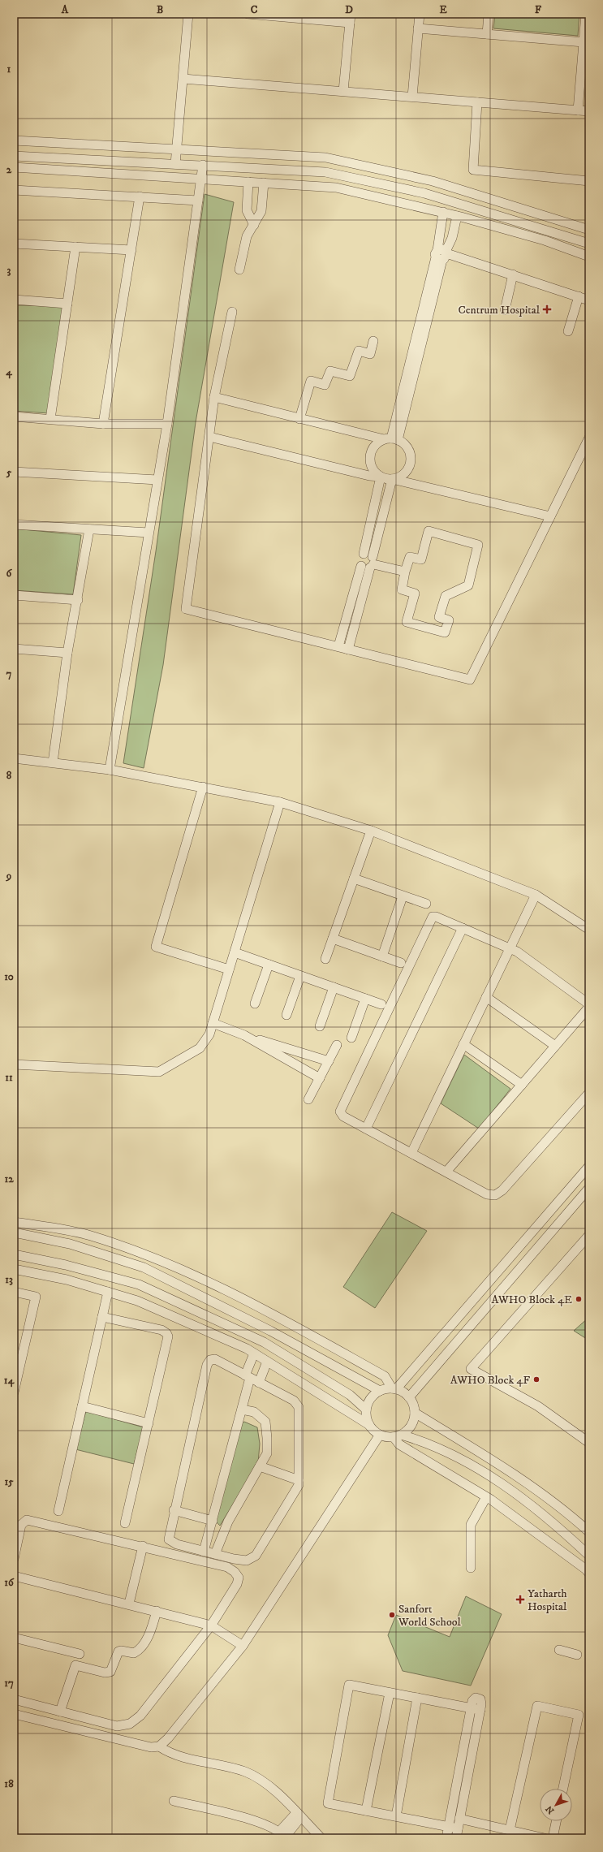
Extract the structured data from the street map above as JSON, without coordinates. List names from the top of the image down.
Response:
{
  "places": {
    "health": ["Centrum Hospital", "Yatharth Hospital"],
    "other": ["AWHO Block 4E", "AWHO Block 4F", "Sanfort World School"]
  },
  "north": "bottom left",
  "grid": {
    "columns": [
      "A",
      "B",
      "C",
      "D",
      "E",
      "F"
    ],
    "rows": [
      "1",
      "2",
      "3",
      "4",
      "5",
      "6",
      "7",
      "8",
      "9",
      "10",
      "11",
      "12",
      "13",
      "14",
      "15",
      "16",
      "17",
      "18"
    ]
  }
}
